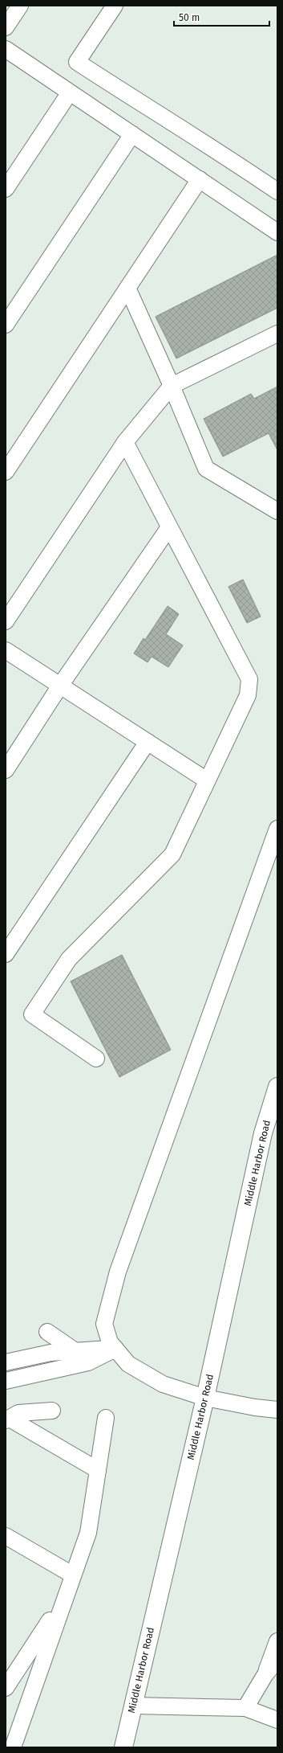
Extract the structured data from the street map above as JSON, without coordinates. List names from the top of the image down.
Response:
{
  "streets": {
    "main road": ["Middle Harbor Road"]
  },
  "scale_bar": "50 m"
}
